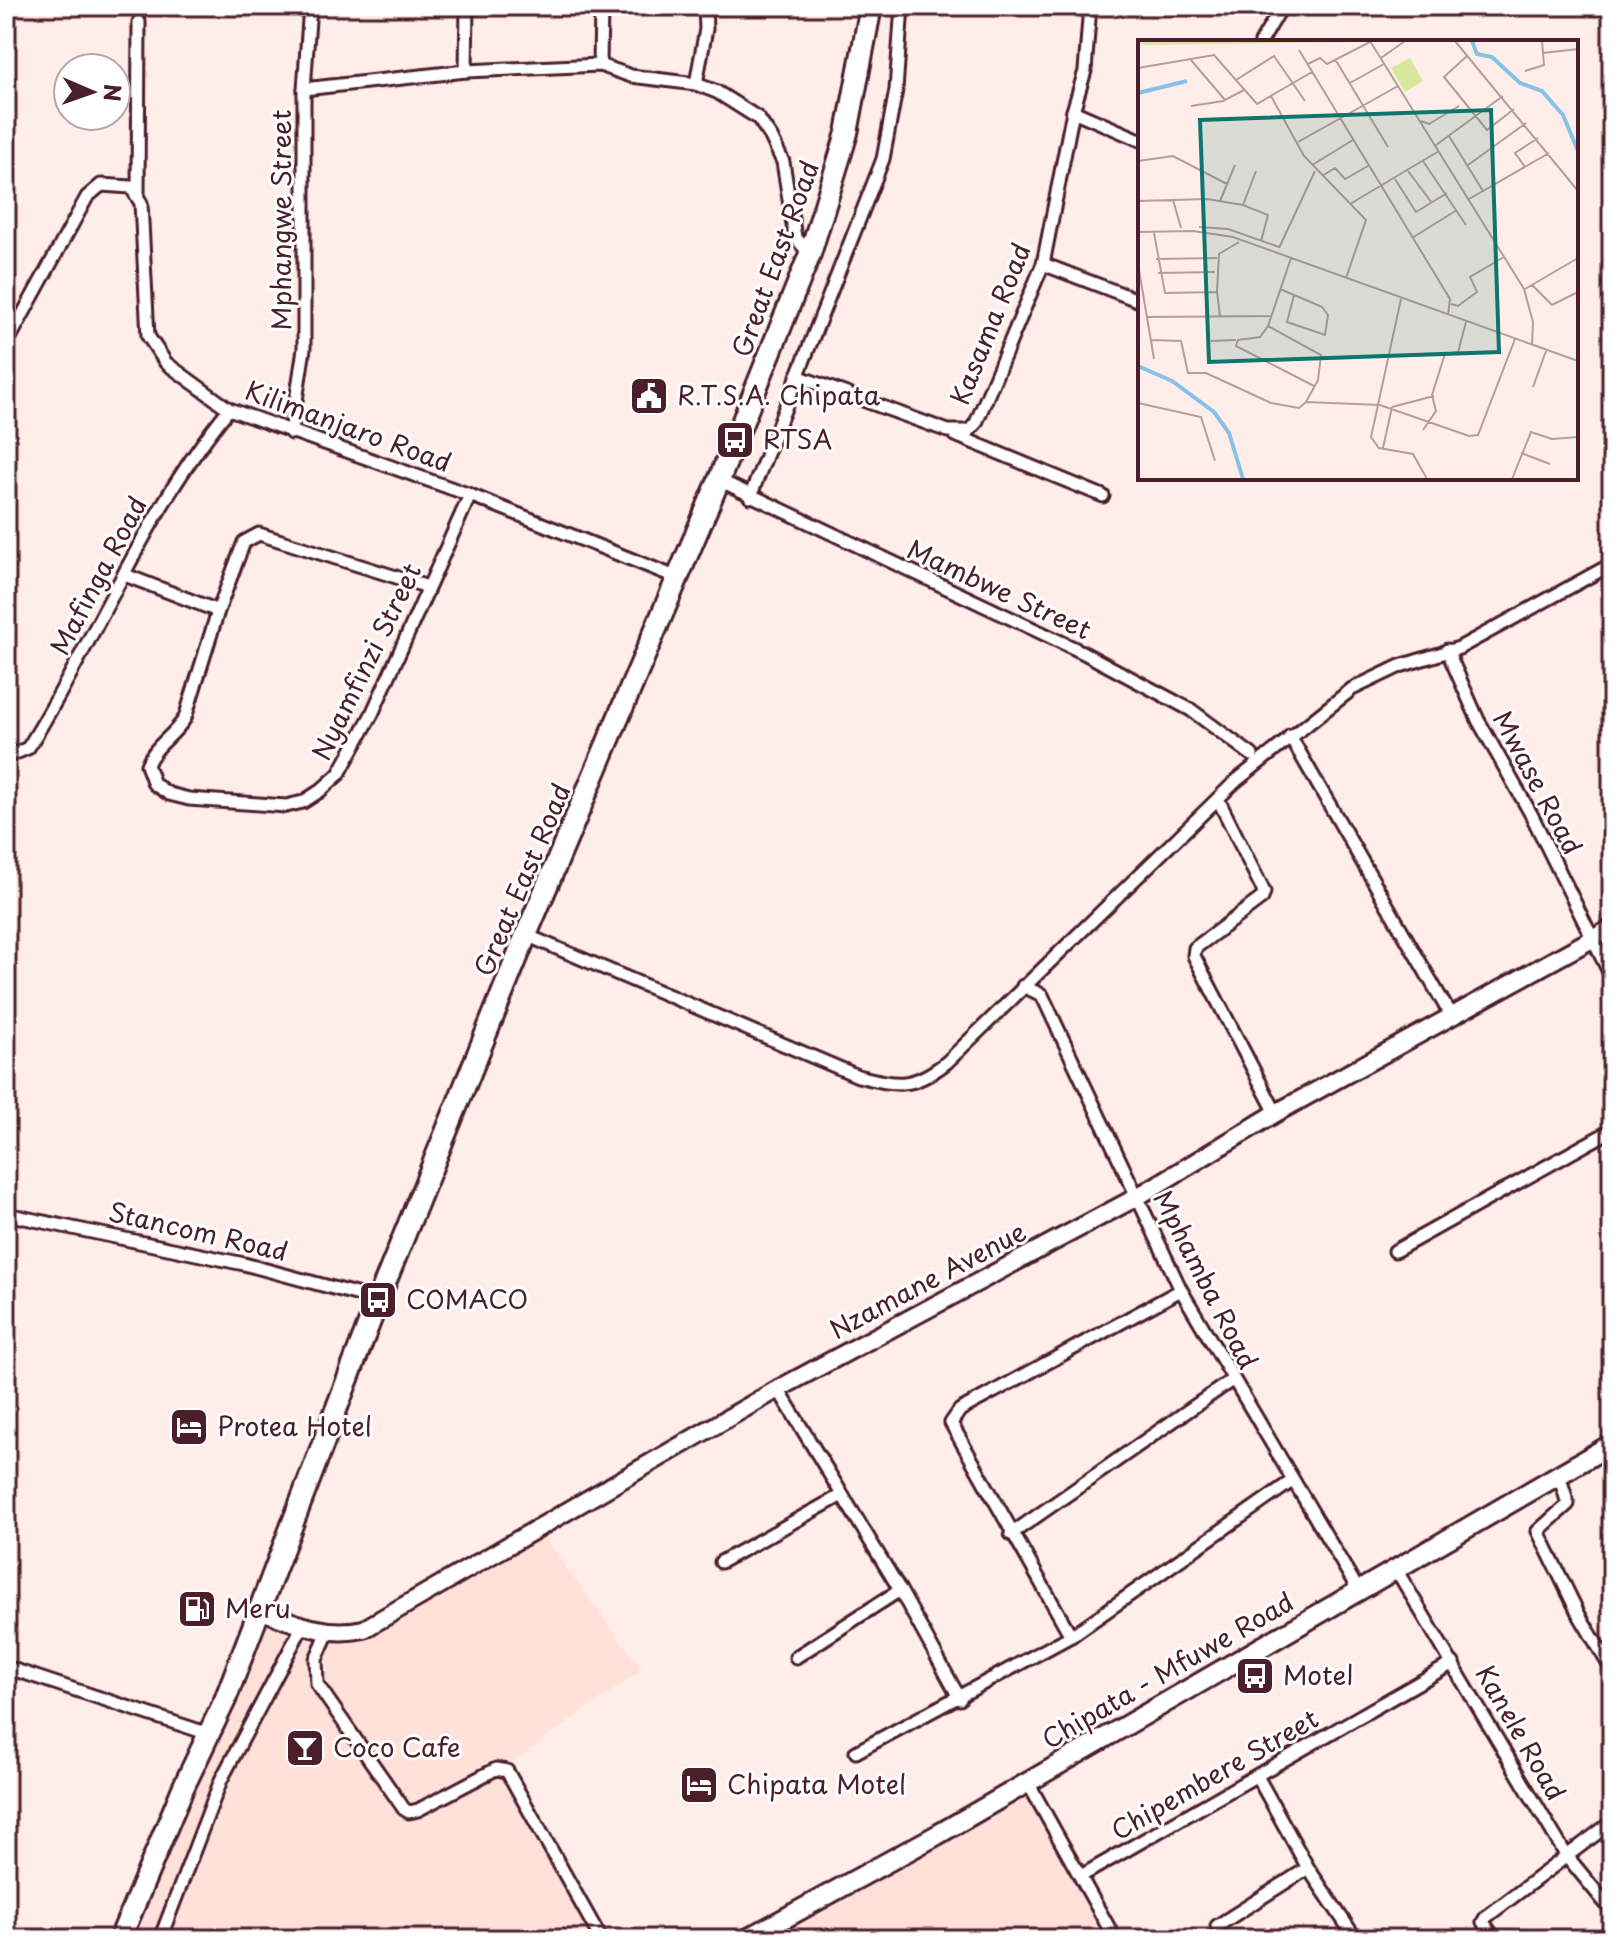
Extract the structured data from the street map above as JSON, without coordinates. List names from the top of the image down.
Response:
{
  "streets": {
    "highway": ["Great East Road"],
    "main road": ["Chipata - Mfuwe Road"],
    "street": [
      "Mphangwe Street",
      "Kasama Road",
      "Kilimanjaro Road",
      "Mafinga Road",
      "Mambwe Street",
      "Nyamfinzi Street",
      "Mwase Road",
      "Stancom Road",
      "Mphamba Road",
      "Nzamane Avenue",
      "Kanele Road",
      "Chipembere Street"
    ]
  },
  "crossings": [
    ["Mphangwe Street", "Kilimanjaro Road"],
    ["Great East Road", "Kilimanjaro Road"],
    ["Great East Road", "Mambwe Street"],
    ["Great East Road", "Stancom Road"],
    ["Great East Road", "Nzamane Avenue"],
    ["Kilimanjaro Road", "Mafinga Road"],
    ["Kilimanjaro Road", "Nyamfinzi Street"],
    ["Mwase Road", "Nzamane Avenue"],
    ["Mphamba Road", "Nzamane Avenue"],
    ["Mphamba Road", "Chipata - Mfuwe Road"],
    ["Chipata - Mfuwe Road", "Kanele Road"],
    ["Kanele Road", "Chipembere Street"]
  ],
  "places": {
    "public building": ["R.T.S.A. Chipata"],
    "bus stop": ["RTSA", "COMACO", "Motel"],
    "hotel": ["Protea Hotel", "Chipata Motel"],
    "fuel station": ["Meru"],
    "bar": ["Coco Cafe"]
  },
  "north": "right"
}
